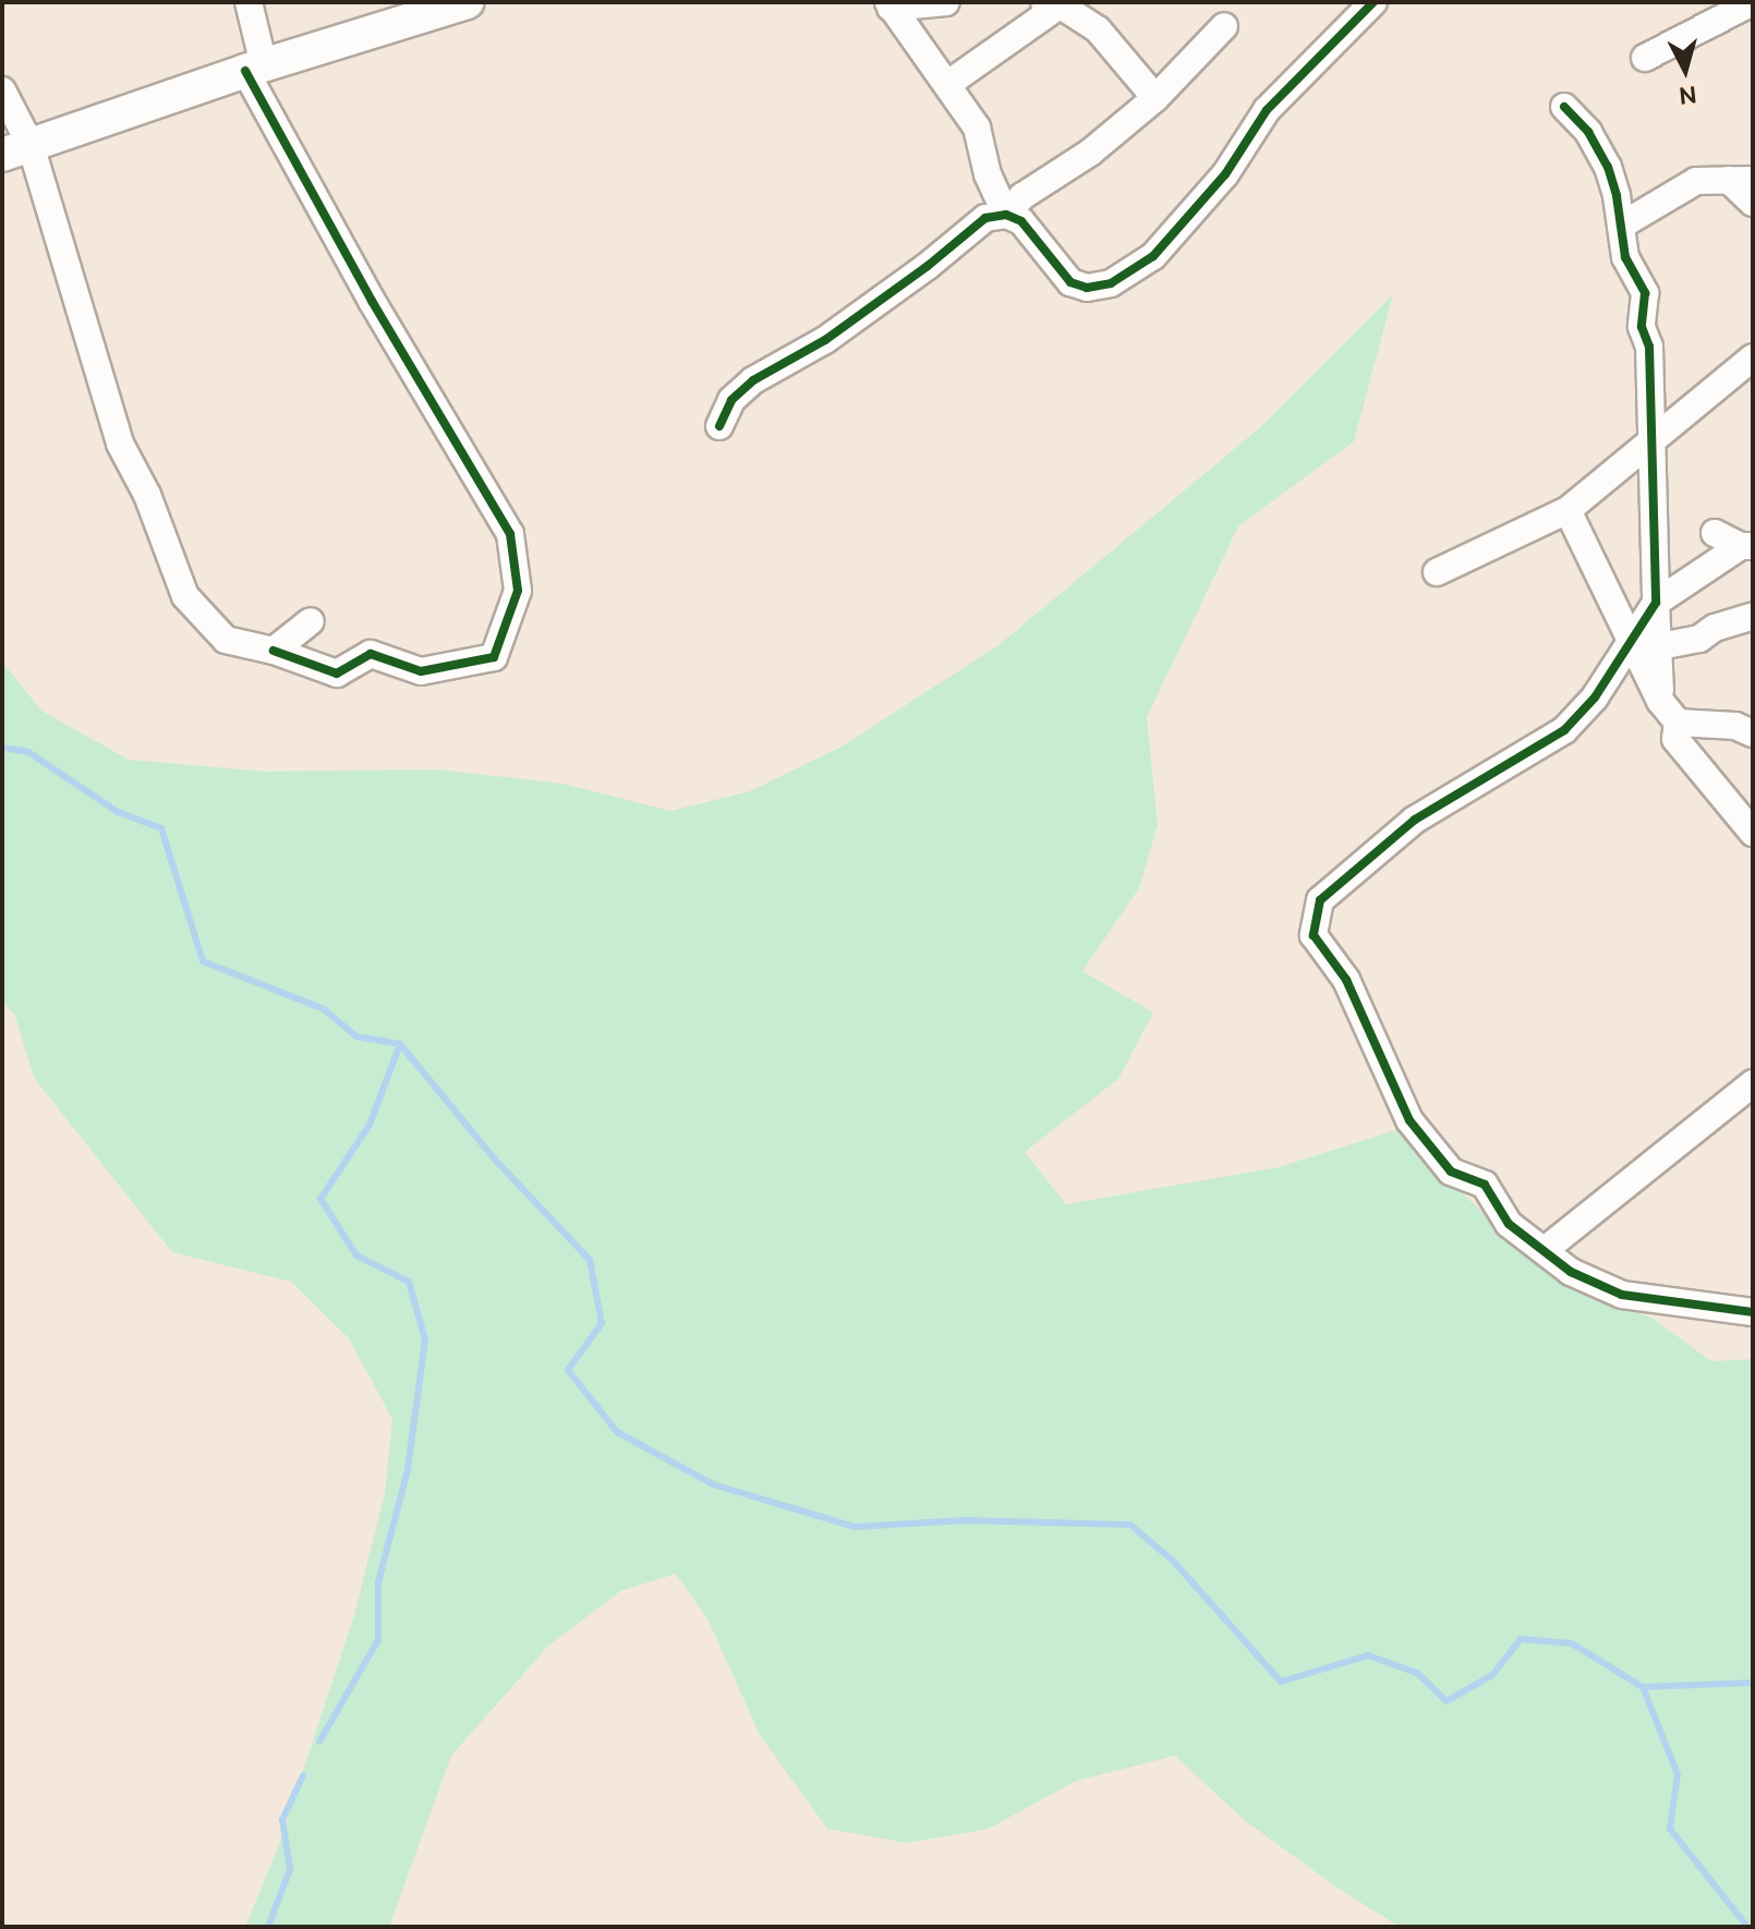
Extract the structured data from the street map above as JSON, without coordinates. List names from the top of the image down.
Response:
{
  "north": "bottom"
}
